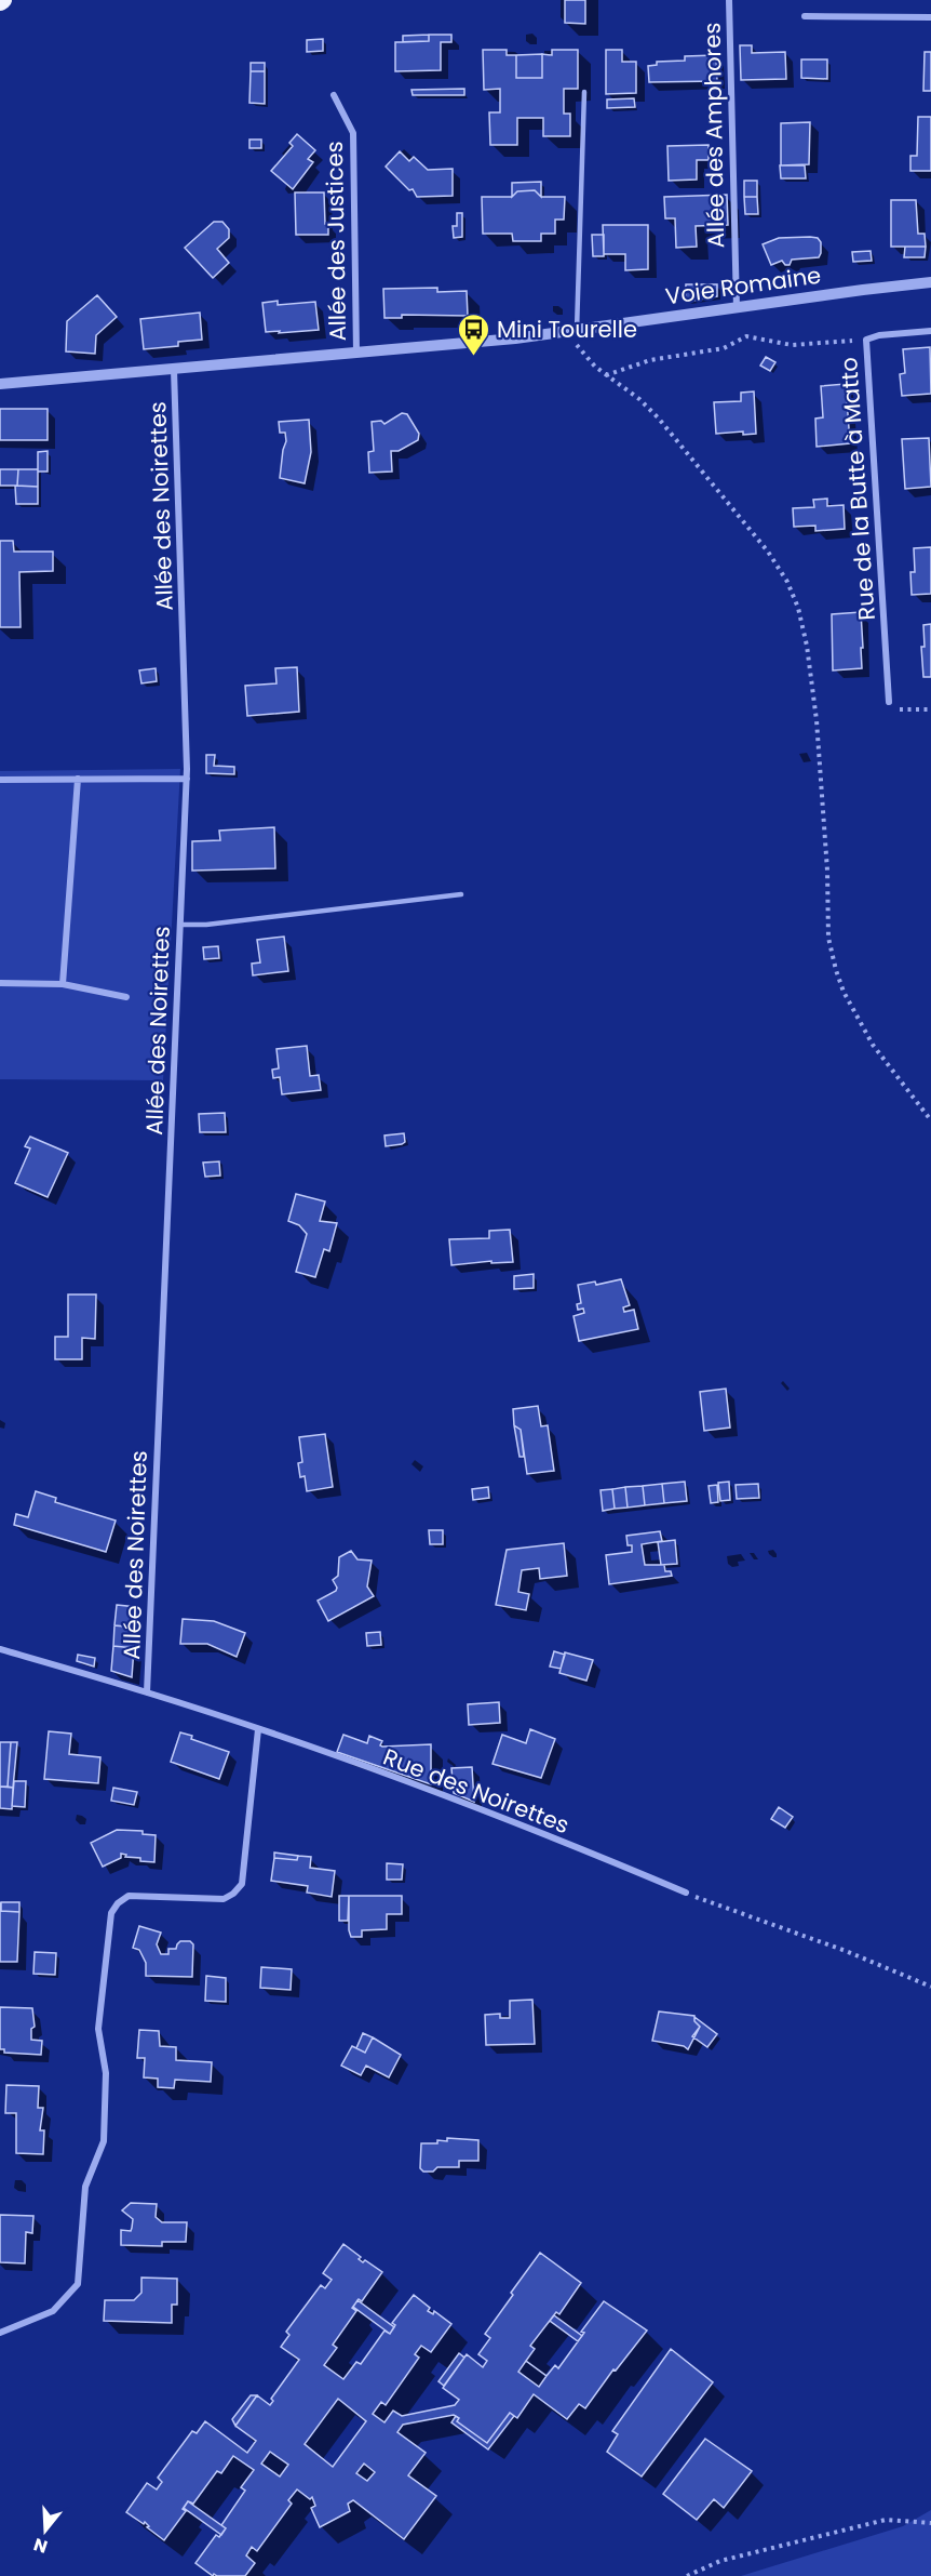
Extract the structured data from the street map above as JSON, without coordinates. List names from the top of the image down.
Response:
{
  "streets": {
    "street": [
      "Allée des Amphores",
      "Allée des Justices",
      "Voie Romaine",
      "Rue de la Butte à Matto",
      "Allée des Noirettes",
      "Rue des Noirettes"
    ]
  },
  "crossings": [
    ["Allée des Amphores", "Voie Romaine"],
    ["Allée des Justices", "Voie Romaine"],
    ["Voie Romaine", "Allée des Noirettes"],
    ["Allée des Noirettes", "Rue des Noirettes"]
  ],
  "places": {
    "bus stop": ["Mini Tourelle"]
  },
  "north": "bottom"
}
